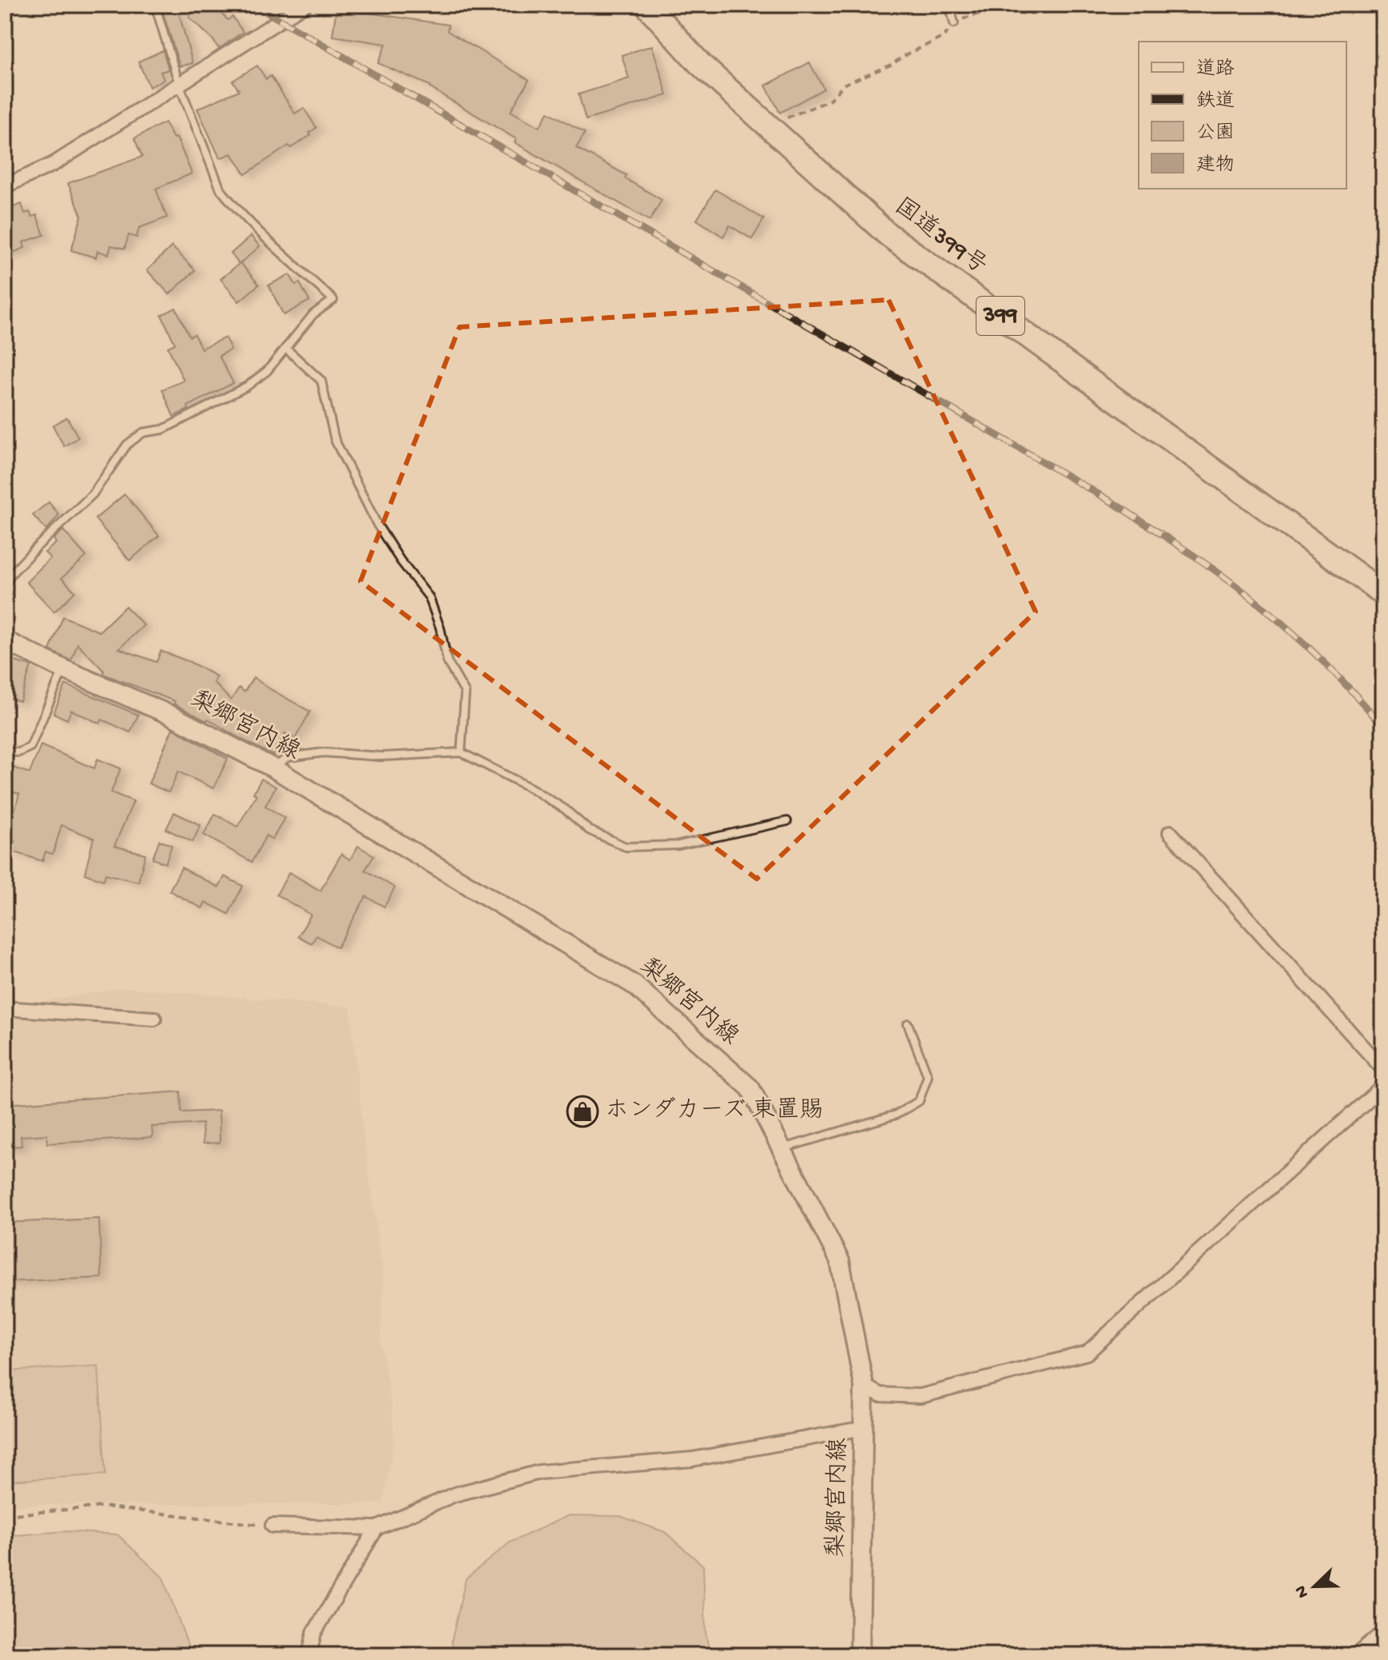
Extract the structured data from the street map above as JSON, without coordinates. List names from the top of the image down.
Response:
{
  "streets": {
    "highway": ["国道399号", "399"],
    "main road": ["梨郷宮内線"]
  },
  "places": {
    "shop": ["ホンダカーズ 東置賜"]
  },
  "legend": [
    "道路",
    "鉄道",
    "公園",
    "建物"
  ],
  "north": "bottom left"
}
